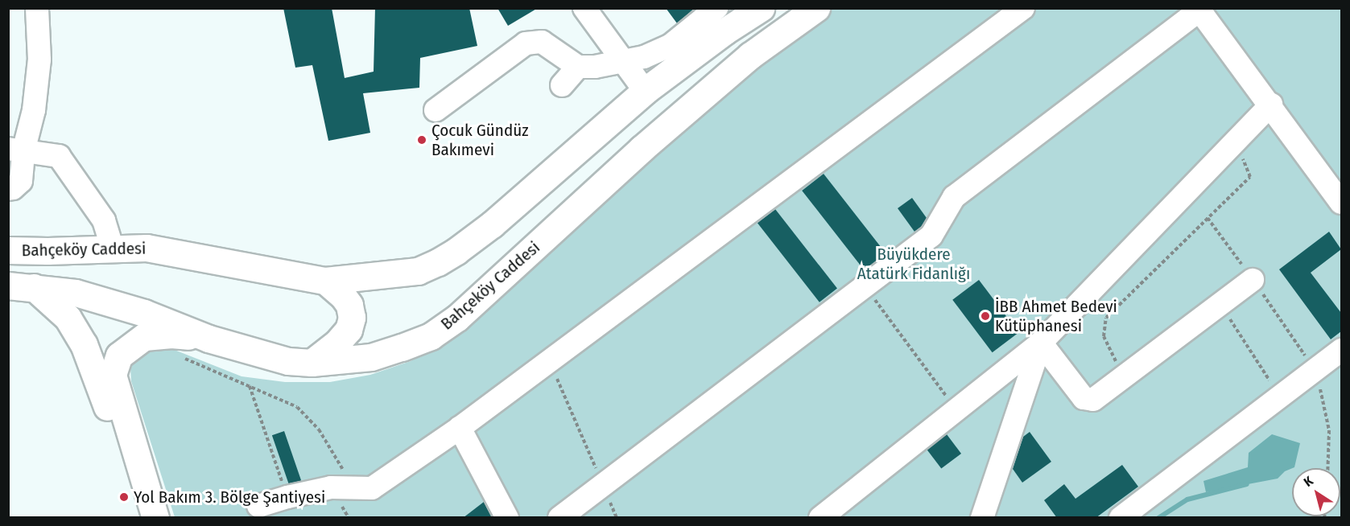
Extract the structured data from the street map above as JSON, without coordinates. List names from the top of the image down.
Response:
{
  "streets": {
    "main road": ["Bahçeköy Caddesi"]
  },
  "parks": ["Büyükdere Atatürk Fidanlığı"],
  "places": ["Çocuk Gündüz Bakımevi", "İBB Ahmet Bedevi Kütüphanesi", "Yol Bakım 3. Bölge Şantiyesi"],
  "north": "top left"
}
